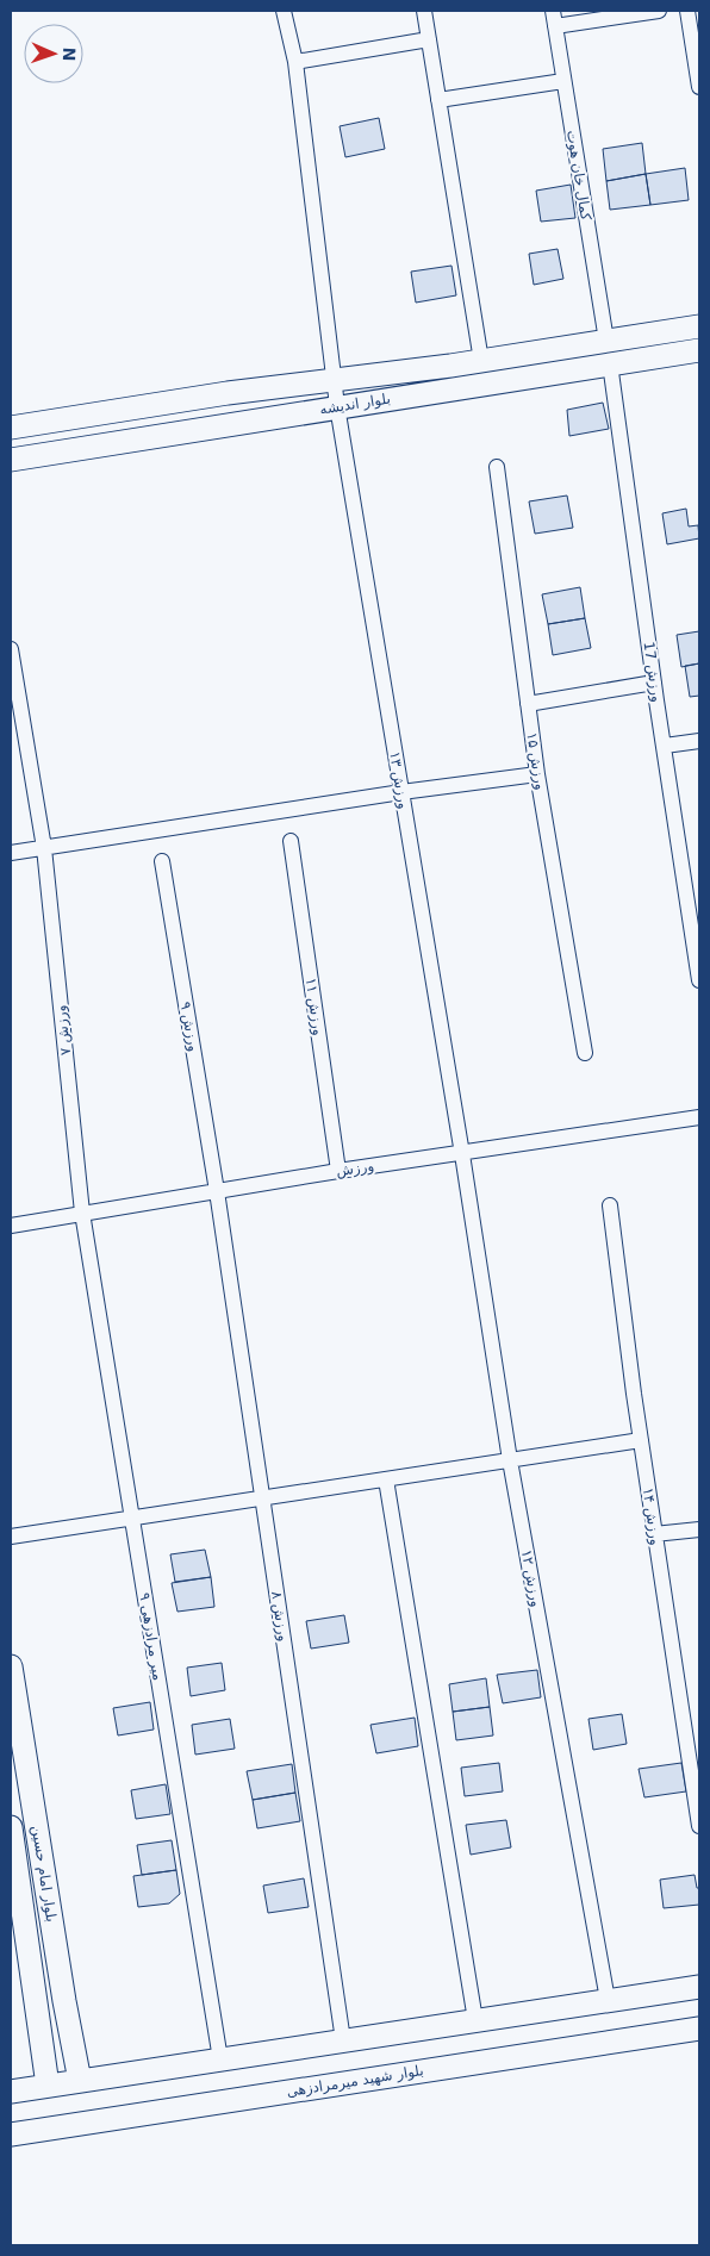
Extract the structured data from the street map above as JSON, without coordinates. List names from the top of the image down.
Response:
{
  "streets": {
    "street": [
      "کمال خان هوت",
      "بلوار اندیشه",
      "ورزش 17",
      "ورزش ۱۵",
      "ورزش ۱۳",
      "ورزش ۱۱",
      "ورزش ۹",
      "ورزش ۷",
      "ورزش",
      "ورزش ۱۴",
      "ورزش ۱۲",
      "ورزش ۸",
      "میر مرادزهی ۹",
      "بلوار امام حسین",
      "بلوار شهید میرمرادزهی"
    ]
  },
  "crossings": [
    ["کمال خان هوت", "بلوار اندیشه"],
    ["بلوار اندیشه", "ورزش 17"],
    ["بلوار اندیشه", "ورزش ۱۳"],
    ["ورزش ۱۳", "ورزش"],
    ["ورزش ۱۳", "ورزش ۱۲"],
    ["ورزش ۱۱", "ورزش"],
    ["ورزش ۹", "ورزش"],
    ["ورزش ۹", "ورزش ۸"],
    ["ورزش ۷", "ورزش"],
    ["ورزش ۷", "میر مرادزهی ۹"],
    ["ورزش", "ورزش ۱۲"],
    ["ورزش", "ورزش ۸"],
    ["ورزش", "میر مرادزهی ۹"]
  ],
  "north": "right"
}
